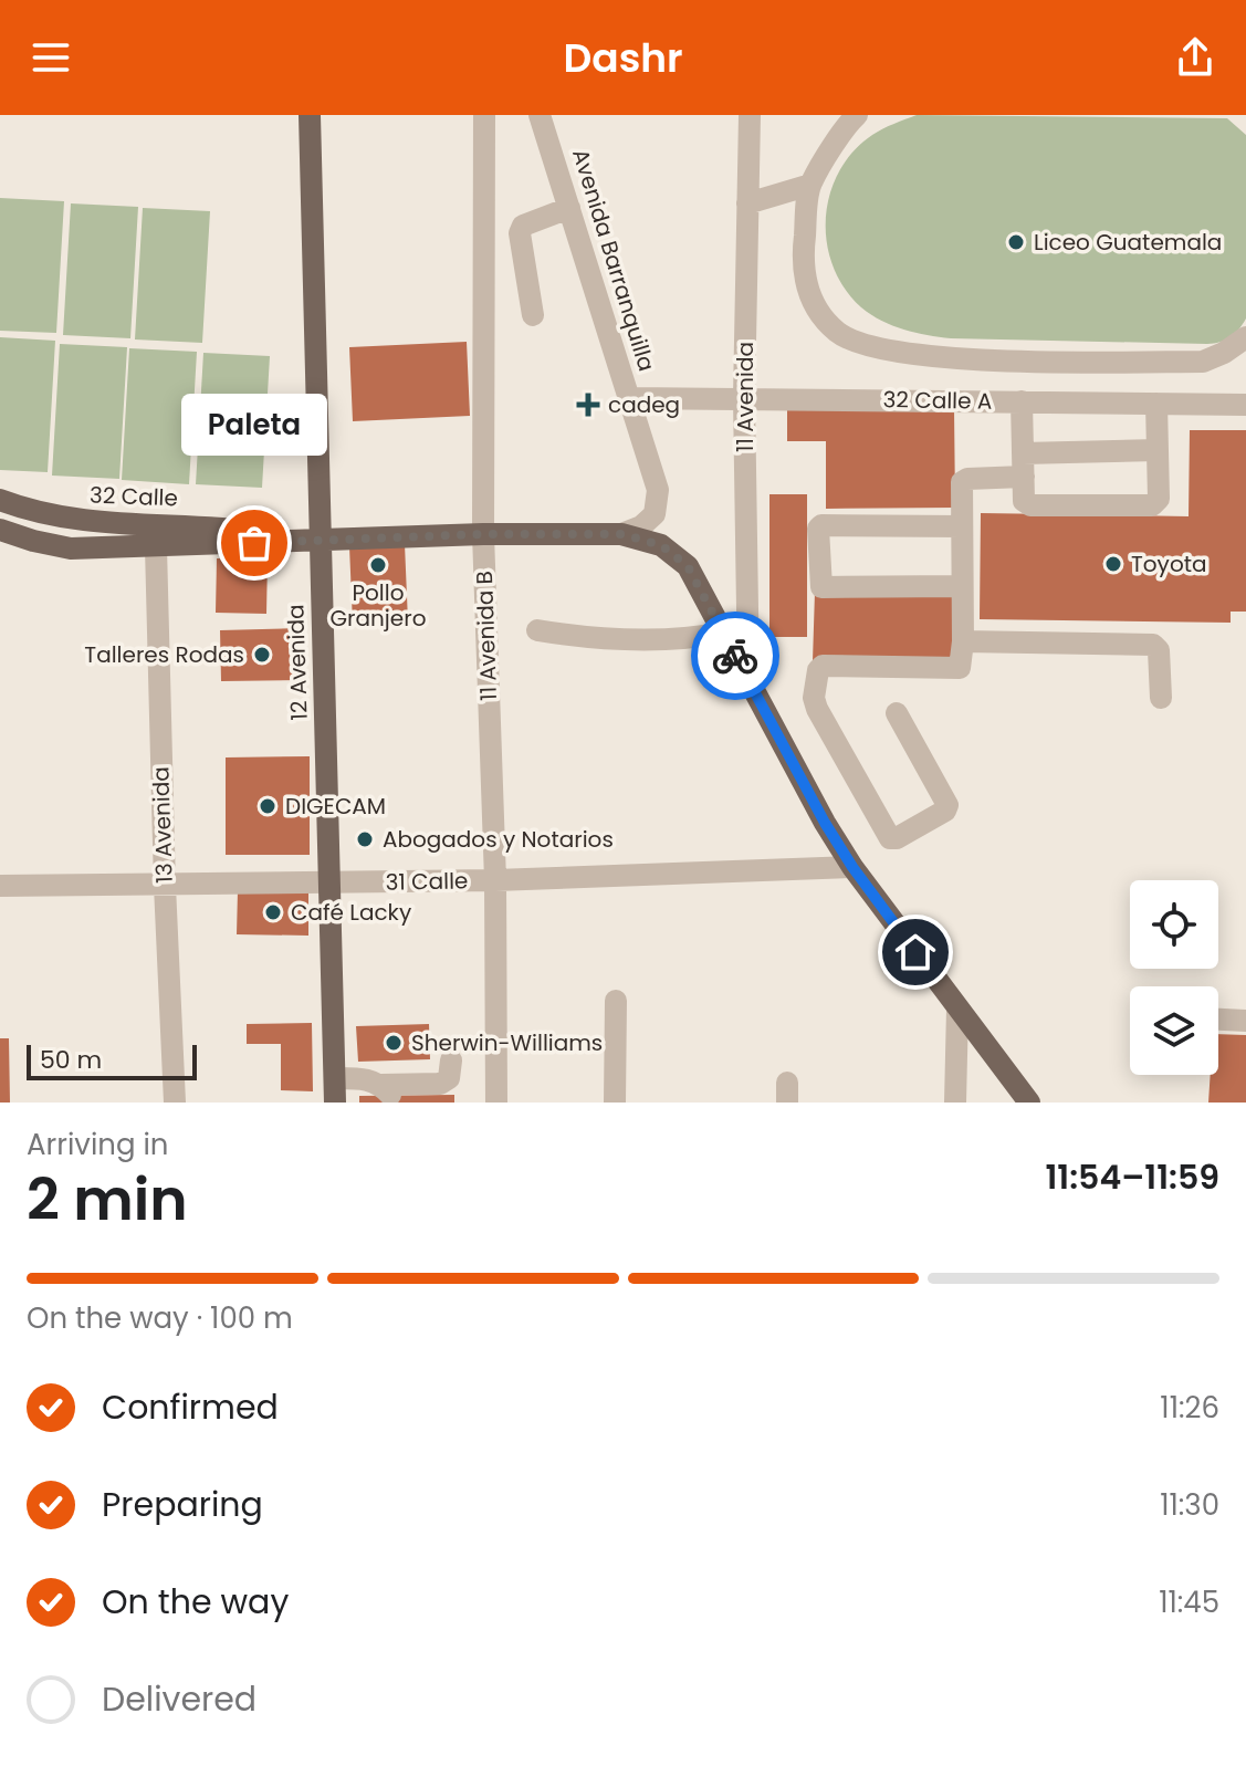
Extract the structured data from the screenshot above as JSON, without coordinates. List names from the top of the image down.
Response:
{
  "streets": {
    "main road": ["32 Calle", "12 Avenida"],
    "street": [
      "Avenida Barranquilla",
      "11 Avenida",
      "32 Calle A",
      "11 Avenida B",
      "13 Avenida",
      "31 Calle"
    ]
  },
  "crossings": [
    ["Avenida Barranquilla", "32 Calle A"],
    ["Avenida Barranquilla", "32 Calle"],
    ["11 Avenida", "32 Calle A"],
    ["32 Calle", "11 Avenida B"],
    ["32 Calle", "12 Avenida"],
    ["32 Calle", "13 Avenida"],
    ["11 Avenida B", "31 Calle"],
    ["12 Avenida", "31 Calle"],
    ["13 Avenida", "31 Calle"]
  ],
  "places": {
    "other": [
      "Liceo Guatemala",
      "Paleta",
      "Toyota",
      "Pollo Granjero",
      "Talleres Rodas",
      "DIGECAM",
      "Abogados y Notarios",
      "Café Lacky",
      "Sherwin-Williams"
    ],
    "health": ["cadeg"]
  },
  "scale_bar": "50 m",
  "page": {
    "header": "Dashr",
    "bubble": "Paleta",
    "scale": "50 m",
    "heading": ["2 min", "Arriving in", "11:54–11:59"],
    "bar": "On the way · 100 m",
    "list": [
      ["Confirmed", "11:26"],
      ["Preparing", "11:30"],
      ["On the way", "11:45"],
      "Delivered"
    ]
  }
}
